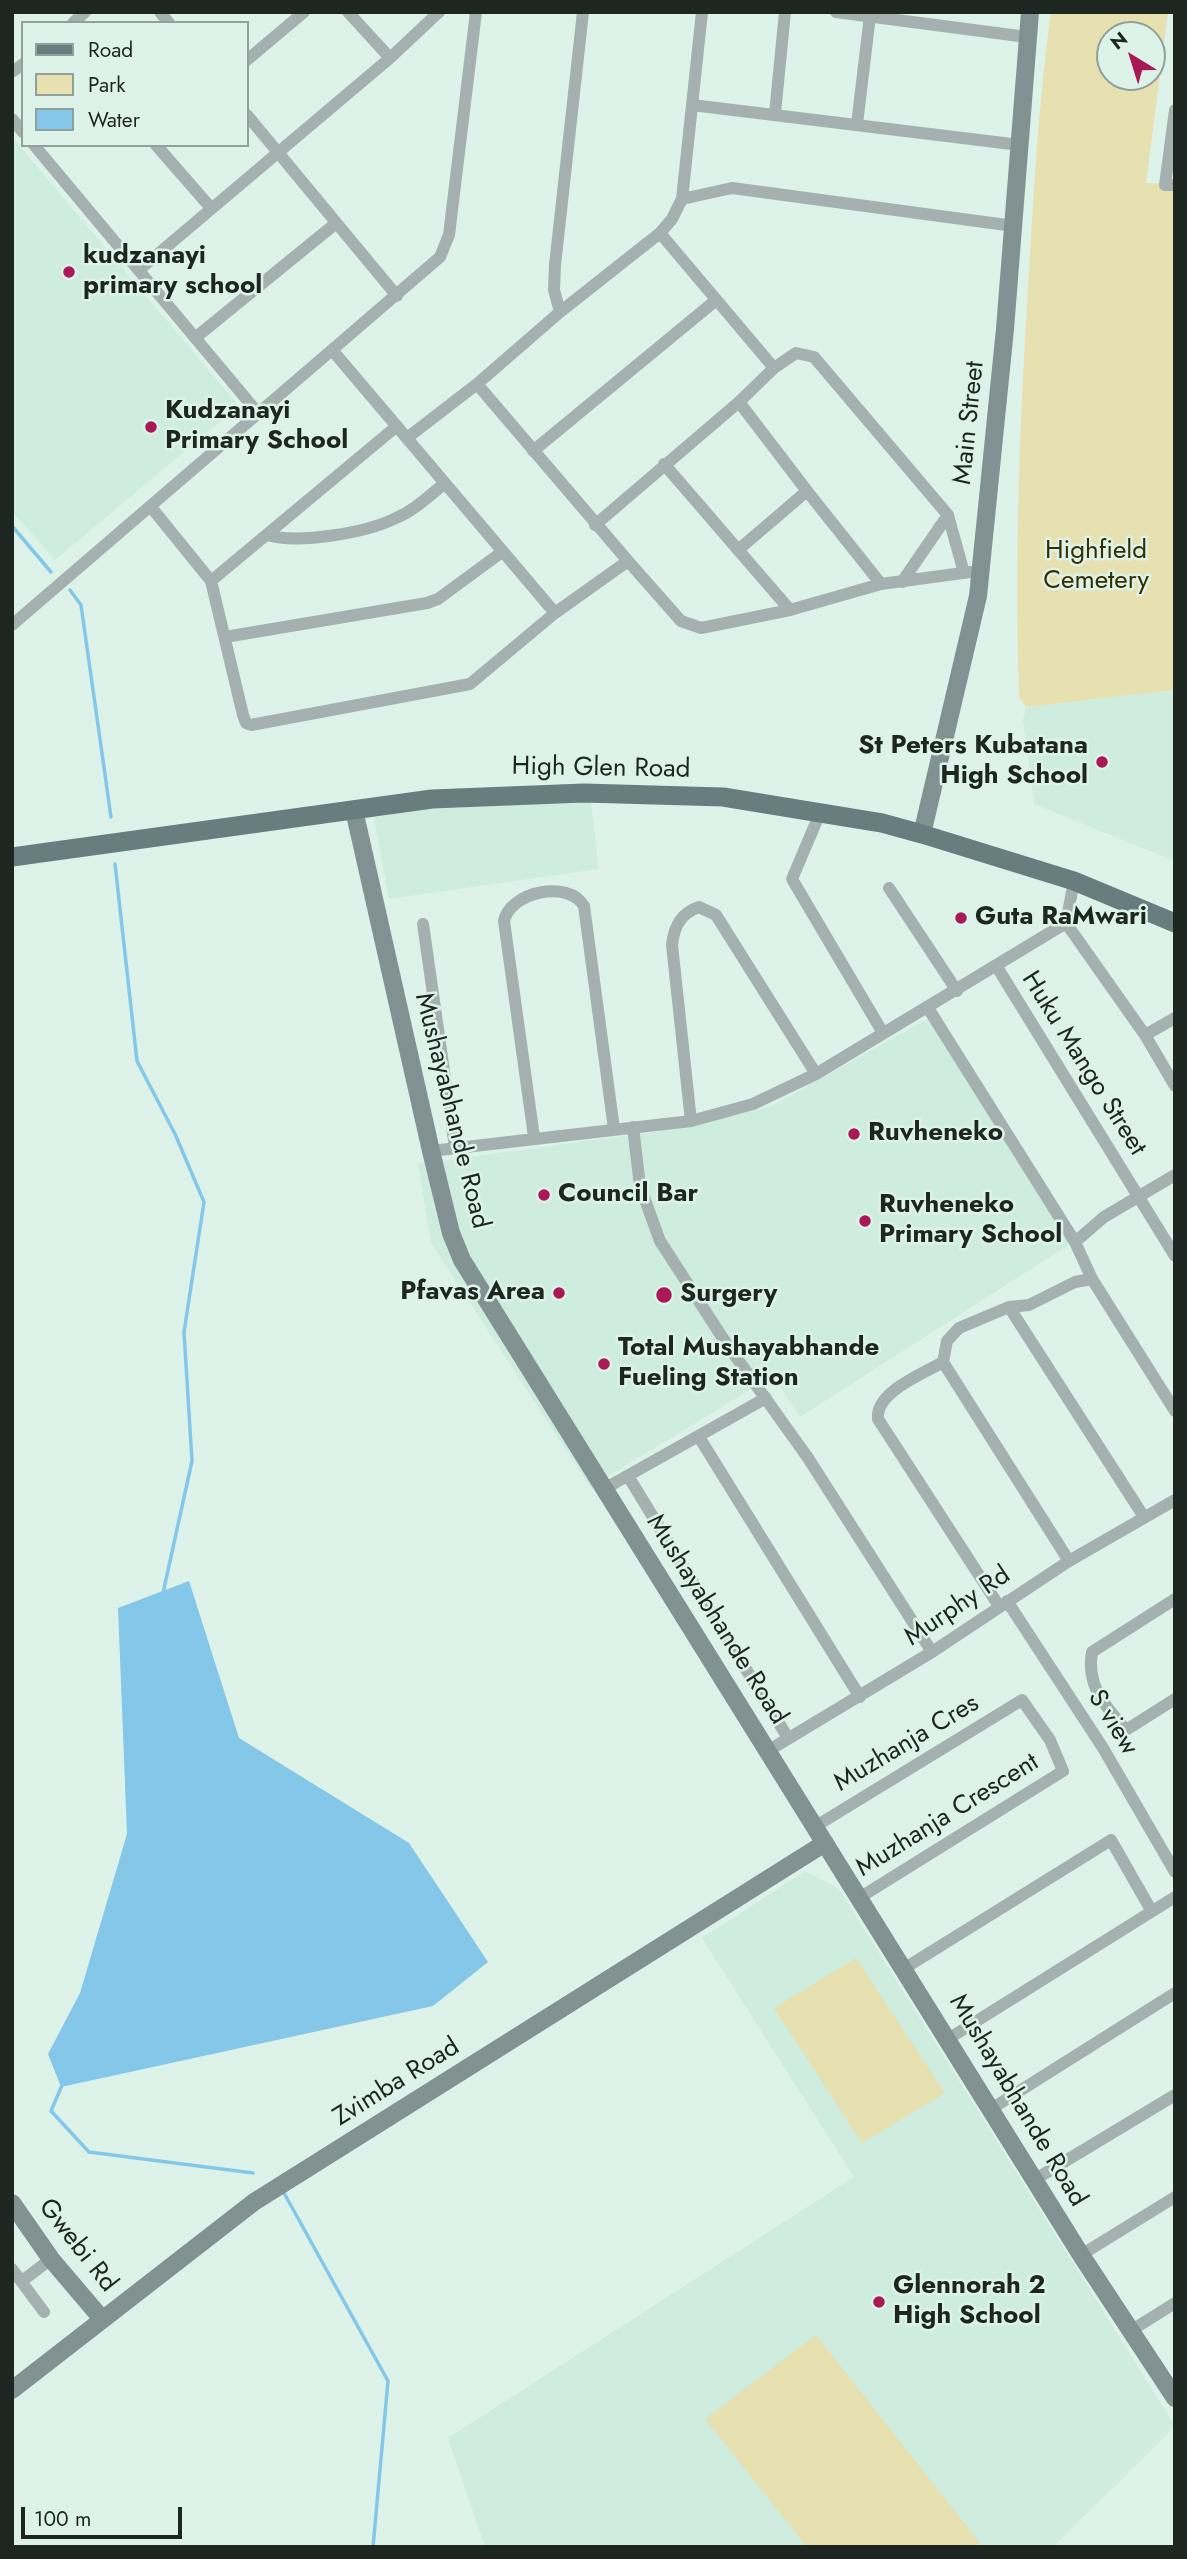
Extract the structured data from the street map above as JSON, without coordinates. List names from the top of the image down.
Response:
{
  "streets": {
    "main road": ["High Glen Road"],
    "street": [
      "Main Street",
      "Huku Mango Street",
      "Mushayabhande Road",
      "Murphy Rd",
      "S view",
      "Muzhanja Cres",
      "Muzhanja Crescent",
      "Zvimba Road",
      "Gwebi Rd"
    ]
  },
  "crossings": [
    ["Main Street", "High Glen Road"],
    ["High Glen Road", "Mushayabhande Road"],
    ["Mushayabhande Road", "Murphy Rd"],
    ["Mushayabhande Road", "Muzhanja Cres"],
    ["Mushayabhande Road", "Muzhanja Crescent"],
    ["Mushayabhande Road", "Zvimba Road"],
    ["Murphy Rd", "S view"],
    ["Muzhanja Cres", "Muzhanja Crescent"],
    ["Zvimba Road", "Gwebi Rd"]
  ],
  "parks": ["Highfield Cemetery"],
  "places": [
    "kudzanayi primary school",
    "Kudzanayi Primary School",
    "St Peters Kubatana High School",
    "Guta RaMwari",
    "Ruvheneko",
    "Council Bar",
    "Ruvheneko Primary School",
    "Pfavas Area",
    "Surgery",
    "Total Mushayabhande Fueling Station",
    "Glennorah 2 High School"
  ],
  "legend": ["Road", "Park", "Water"],
  "scale_bar": "100 m",
  "north": "top left"
}
